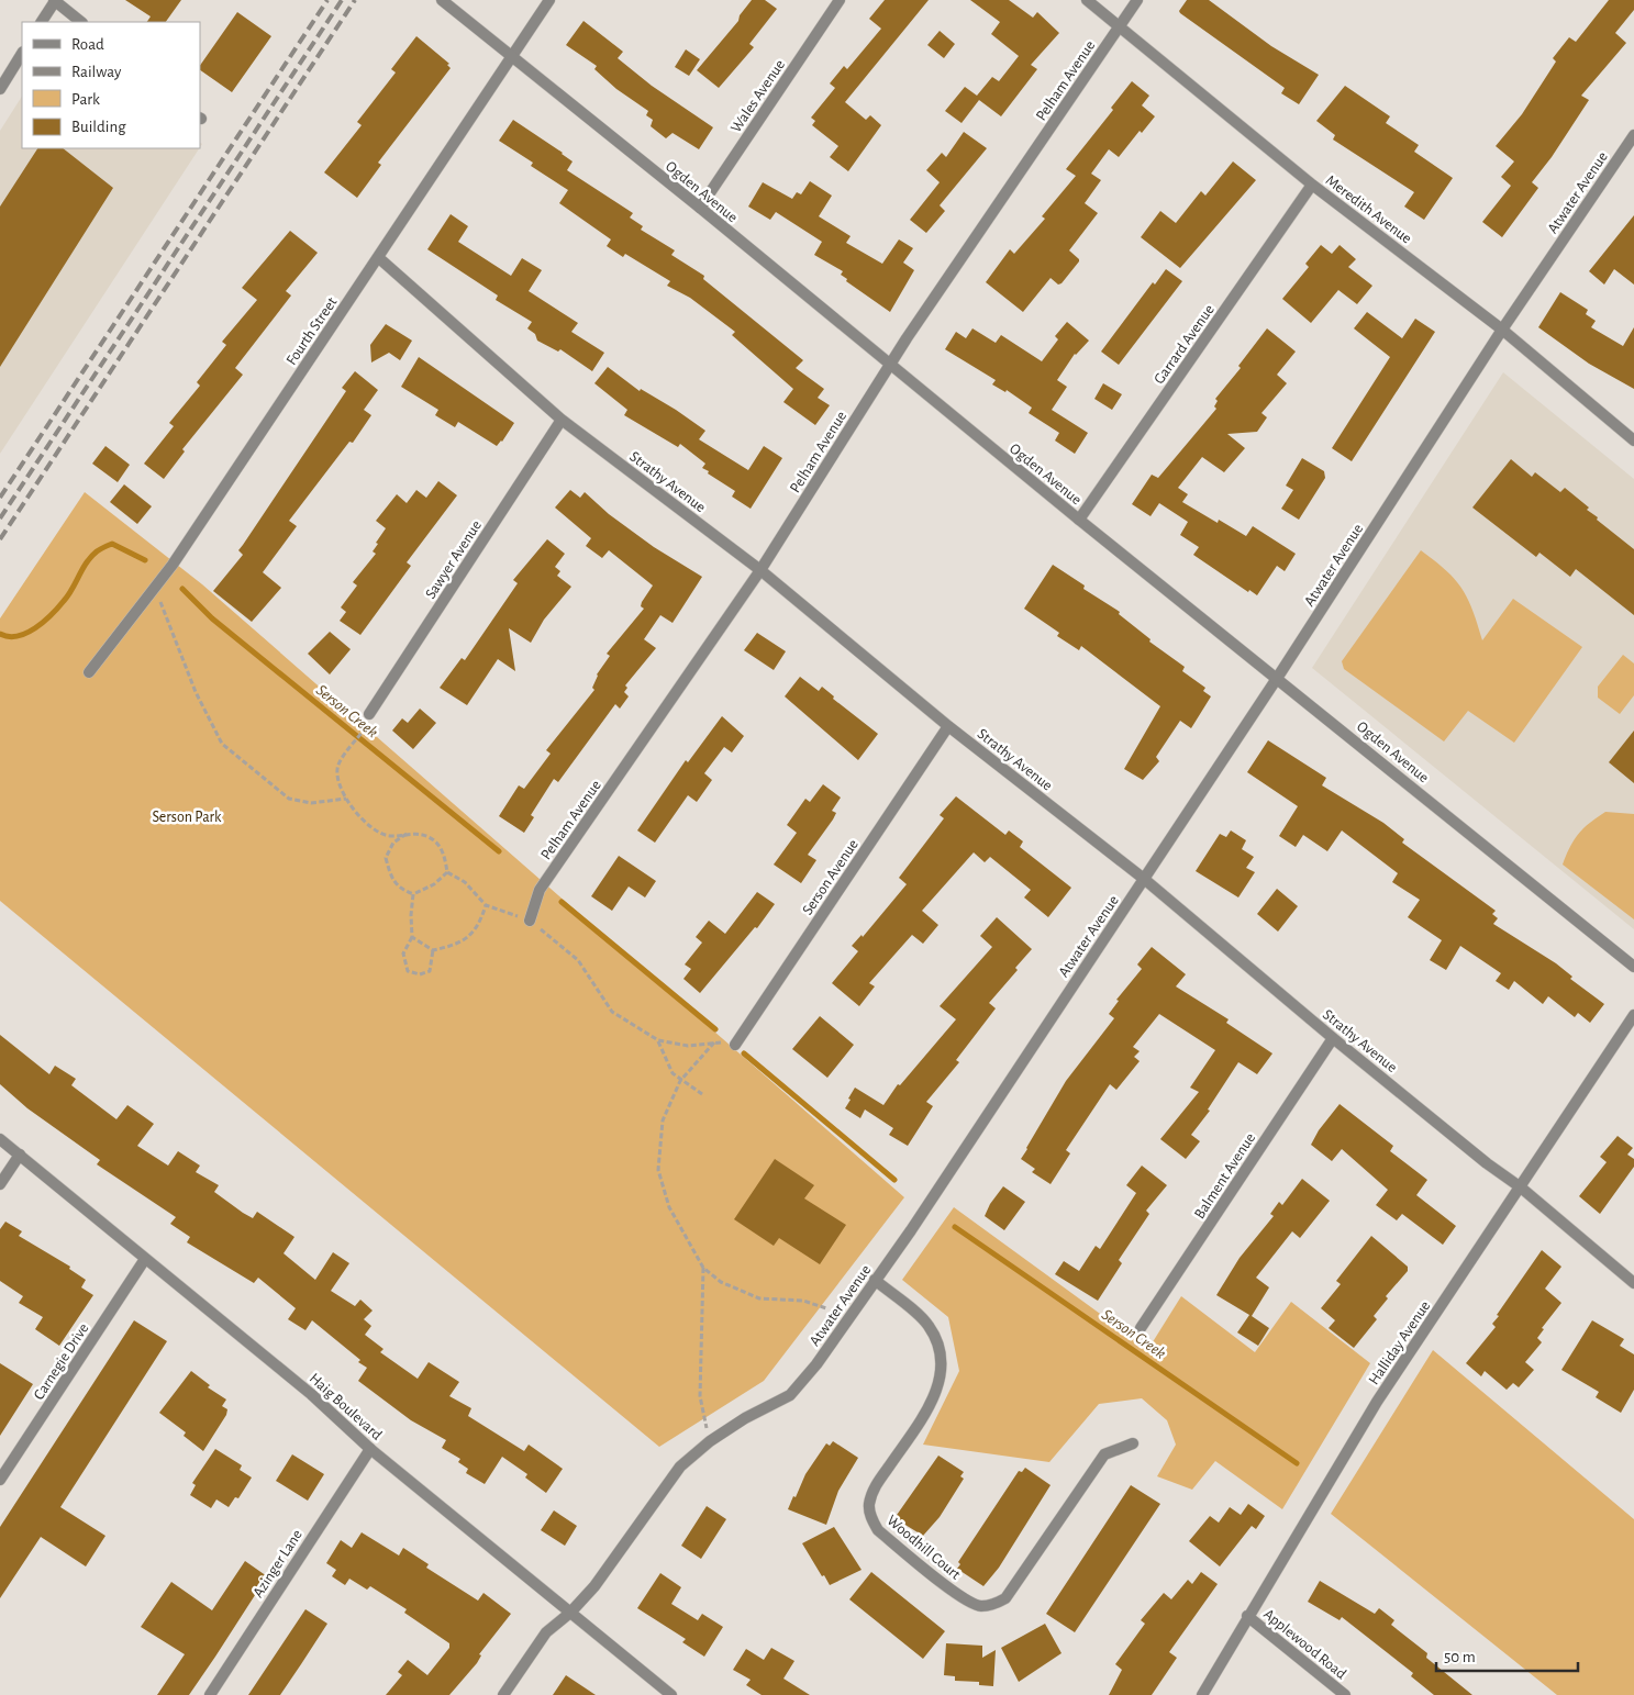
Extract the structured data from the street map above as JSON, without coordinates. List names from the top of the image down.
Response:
{
  "streets": {
    "street": [
      "Pelham Avenue",
      "Wales Avenue",
      "Ogden Avenue",
      "Atwater Avenue",
      "Meredith Avenue",
      "Fourth Street",
      "Garrard Avenue",
      "Strathy Avenue",
      "Sawyer Avenue",
      "Serson Avenue",
      "Balment Avenue",
      "Halliday Avenue",
      "Carnegie Drive",
      "Haig Boulevard",
      "Woodhill Court",
      "Azinger Lane",
      "Applewood Road"
    ]
  },
  "crossings": [
    ["Pelham Avenue", "Ogden Avenue"],
    ["Pelham Avenue", "Meredith Avenue"],
    ["Pelham Avenue", "Strathy Avenue"],
    ["Wales Avenue", "Ogden Avenue"],
    ["Ogden Avenue", "Atwater Avenue"],
    ["Ogden Avenue", "Fourth Street"],
    ["Ogden Avenue", "Garrard Avenue"],
    ["Atwater Avenue", "Meredith Avenue"],
    ["Atwater Avenue", "Strathy Avenue"],
    ["Atwater Avenue", "Haig Boulevard"],
    ["Atwater Avenue", "Woodhill Court"],
    ["Meredith Avenue", "Garrard Avenue"],
    ["Fourth Street", "Strathy Avenue"],
    ["Strathy Avenue", "Sawyer Avenue"],
    ["Strathy Avenue", "Serson Avenue"],
    ["Strathy Avenue", "Balment Avenue"],
    ["Strathy Avenue", "Halliday Avenue"],
    ["Halliday Avenue", "Applewood Road"],
    ["Carnegie Drive", "Haig Boulevard"],
    ["Haig Boulevard", "Azinger Lane"]
  ],
  "water": ["Serson Creek"],
  "parks": ["Serson Park"],
  "legend": [
    "Road",
    "Railway",
    "Park",
    "Building"
  ],
  "scale_bar": "50 m"
}
